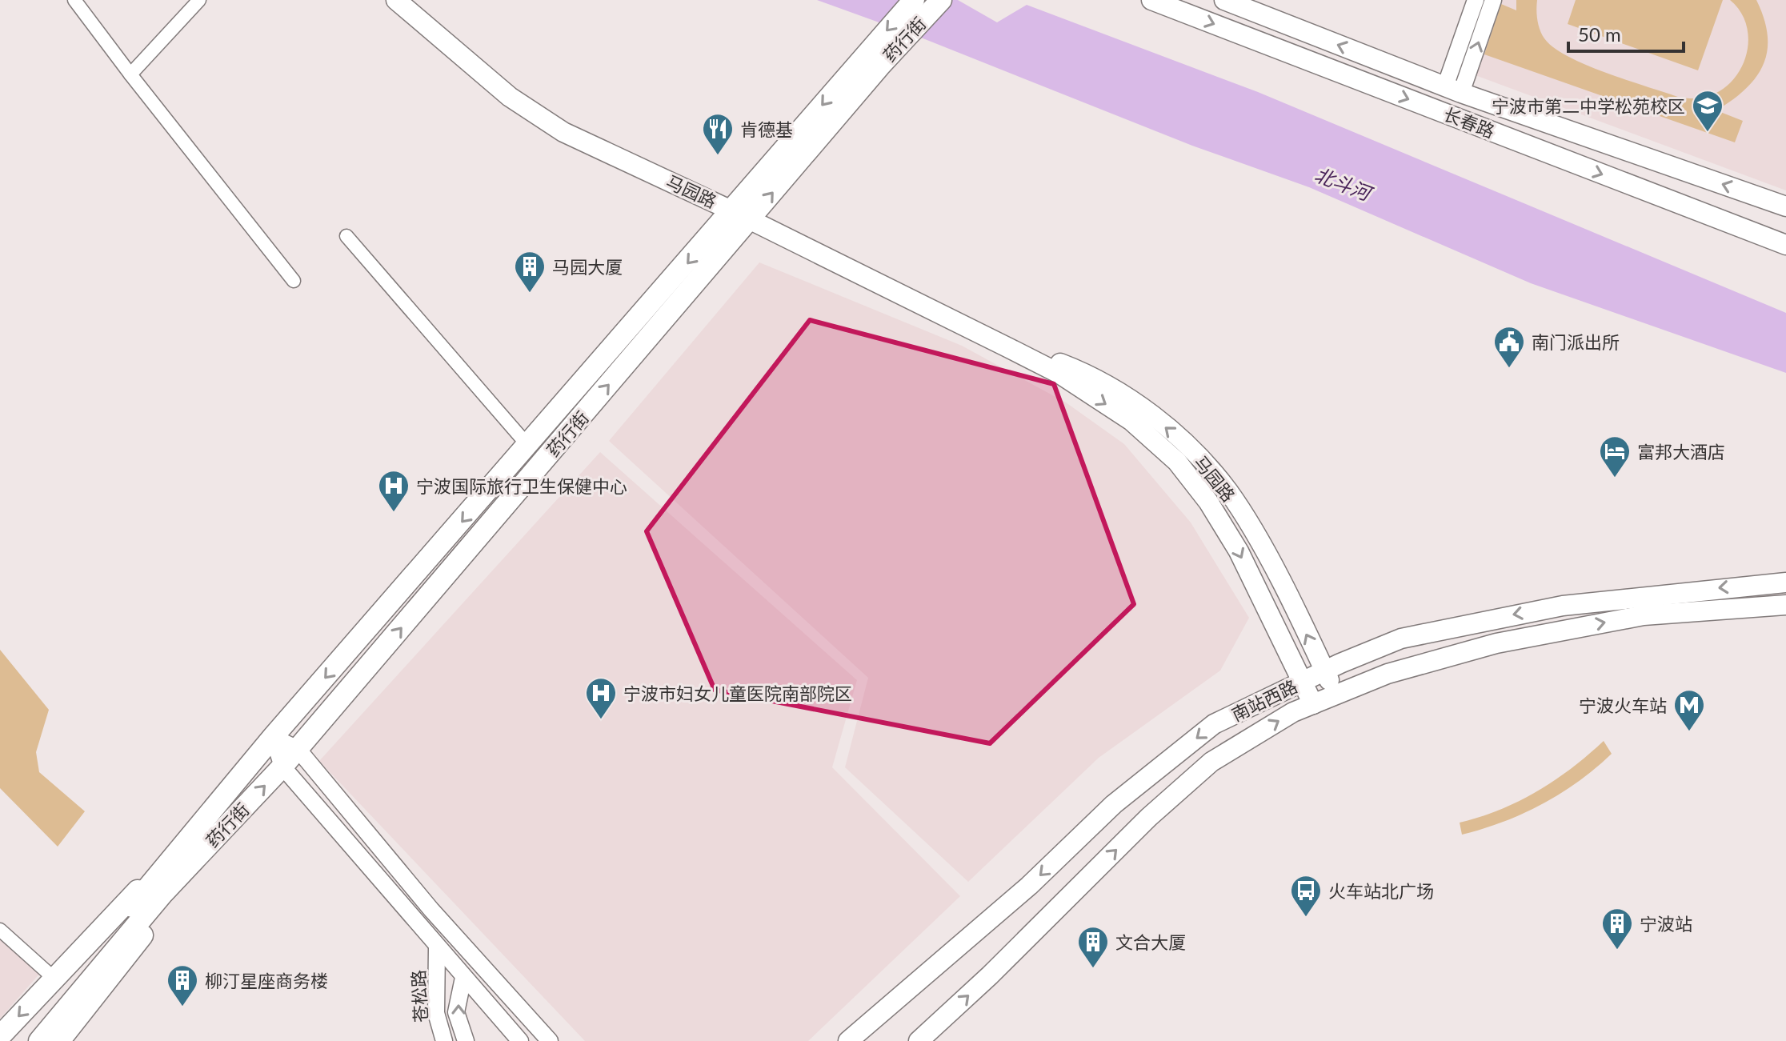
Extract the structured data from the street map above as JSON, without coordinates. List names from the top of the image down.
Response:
{
  "streets": {
    "main road": [
      "药行街",
      "长春路",
      "马园路",
      "南站西路"
    ],
    "street": ["苍松路"]
  },
  "crossings": [
    ["药行街", "马园路"],
    ["马园路", "南站西路"]
  ],
  "water": ["北斗河"],
  "places": {
    "school or university": ["宁波市第二中学松苑校区"],
    "restaurant": ["肯德基"],
    "building": [
      "马园大厦",
      "宁波站",
      "文合大厦",
      "柳汀星座商务楼"
    ],
    "public building": ["南门派出所"],
    "hotel": ["富邦大酒店"],
    "hospital": ["宁波国际旅行卫生保健中心", "宁波市妇女儿童医院南部院区"],
    "metro station": ["宁波火车站"],
    "bus stop": ["火车站北广场"]
  },
  "scale_bar": "50 m"
}
